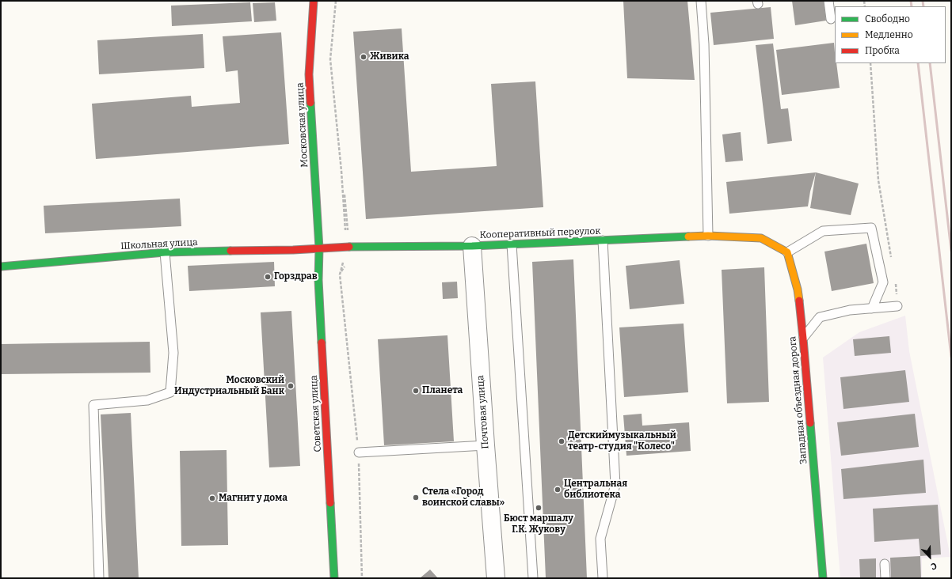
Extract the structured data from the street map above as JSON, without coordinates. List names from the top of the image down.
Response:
{
  "streets": {
    "main road": [
      "Московская улица",
      "Кооперативный переулок",
      "Школьная улица",
      "Западная объездная дорога",
      "Советская улица"
    ],
    "street": ["Почтовая улица"]
  },
  "crossings": [
    ["Московская улица", "Кооперативный переулок"],
    ["Московская улица", "Школьная улица"],
    ["Московская улица", "Советская улица"],
    ["Кооперативный переулок", "Школьная улица"],
    ["Кооперативный переулок", "Западная объездная дорога"],
    ["Кооперативный переулок", "Почтовая улица"],
    ["Кооперативный переулок", "Советская улица"],
    ["Школьная улица", "Советская улица"]
  ],
  "places": [
    "Живика",
    "Горздрав",
    "Московский Индустриальный Банк",
    "Планета",
    "Детскиймузыкальный театр-студия \"Колесо\"",
    "Центральная библиотека",
    "Стела «Город воинской славы»",
    "Магнит у дома",
    "Бюст маршалу Г.К. Жукову"
  ],
  "legend": ["Свободно", "Медленно", "Пробка"],
  "north": "bottom right"
}
